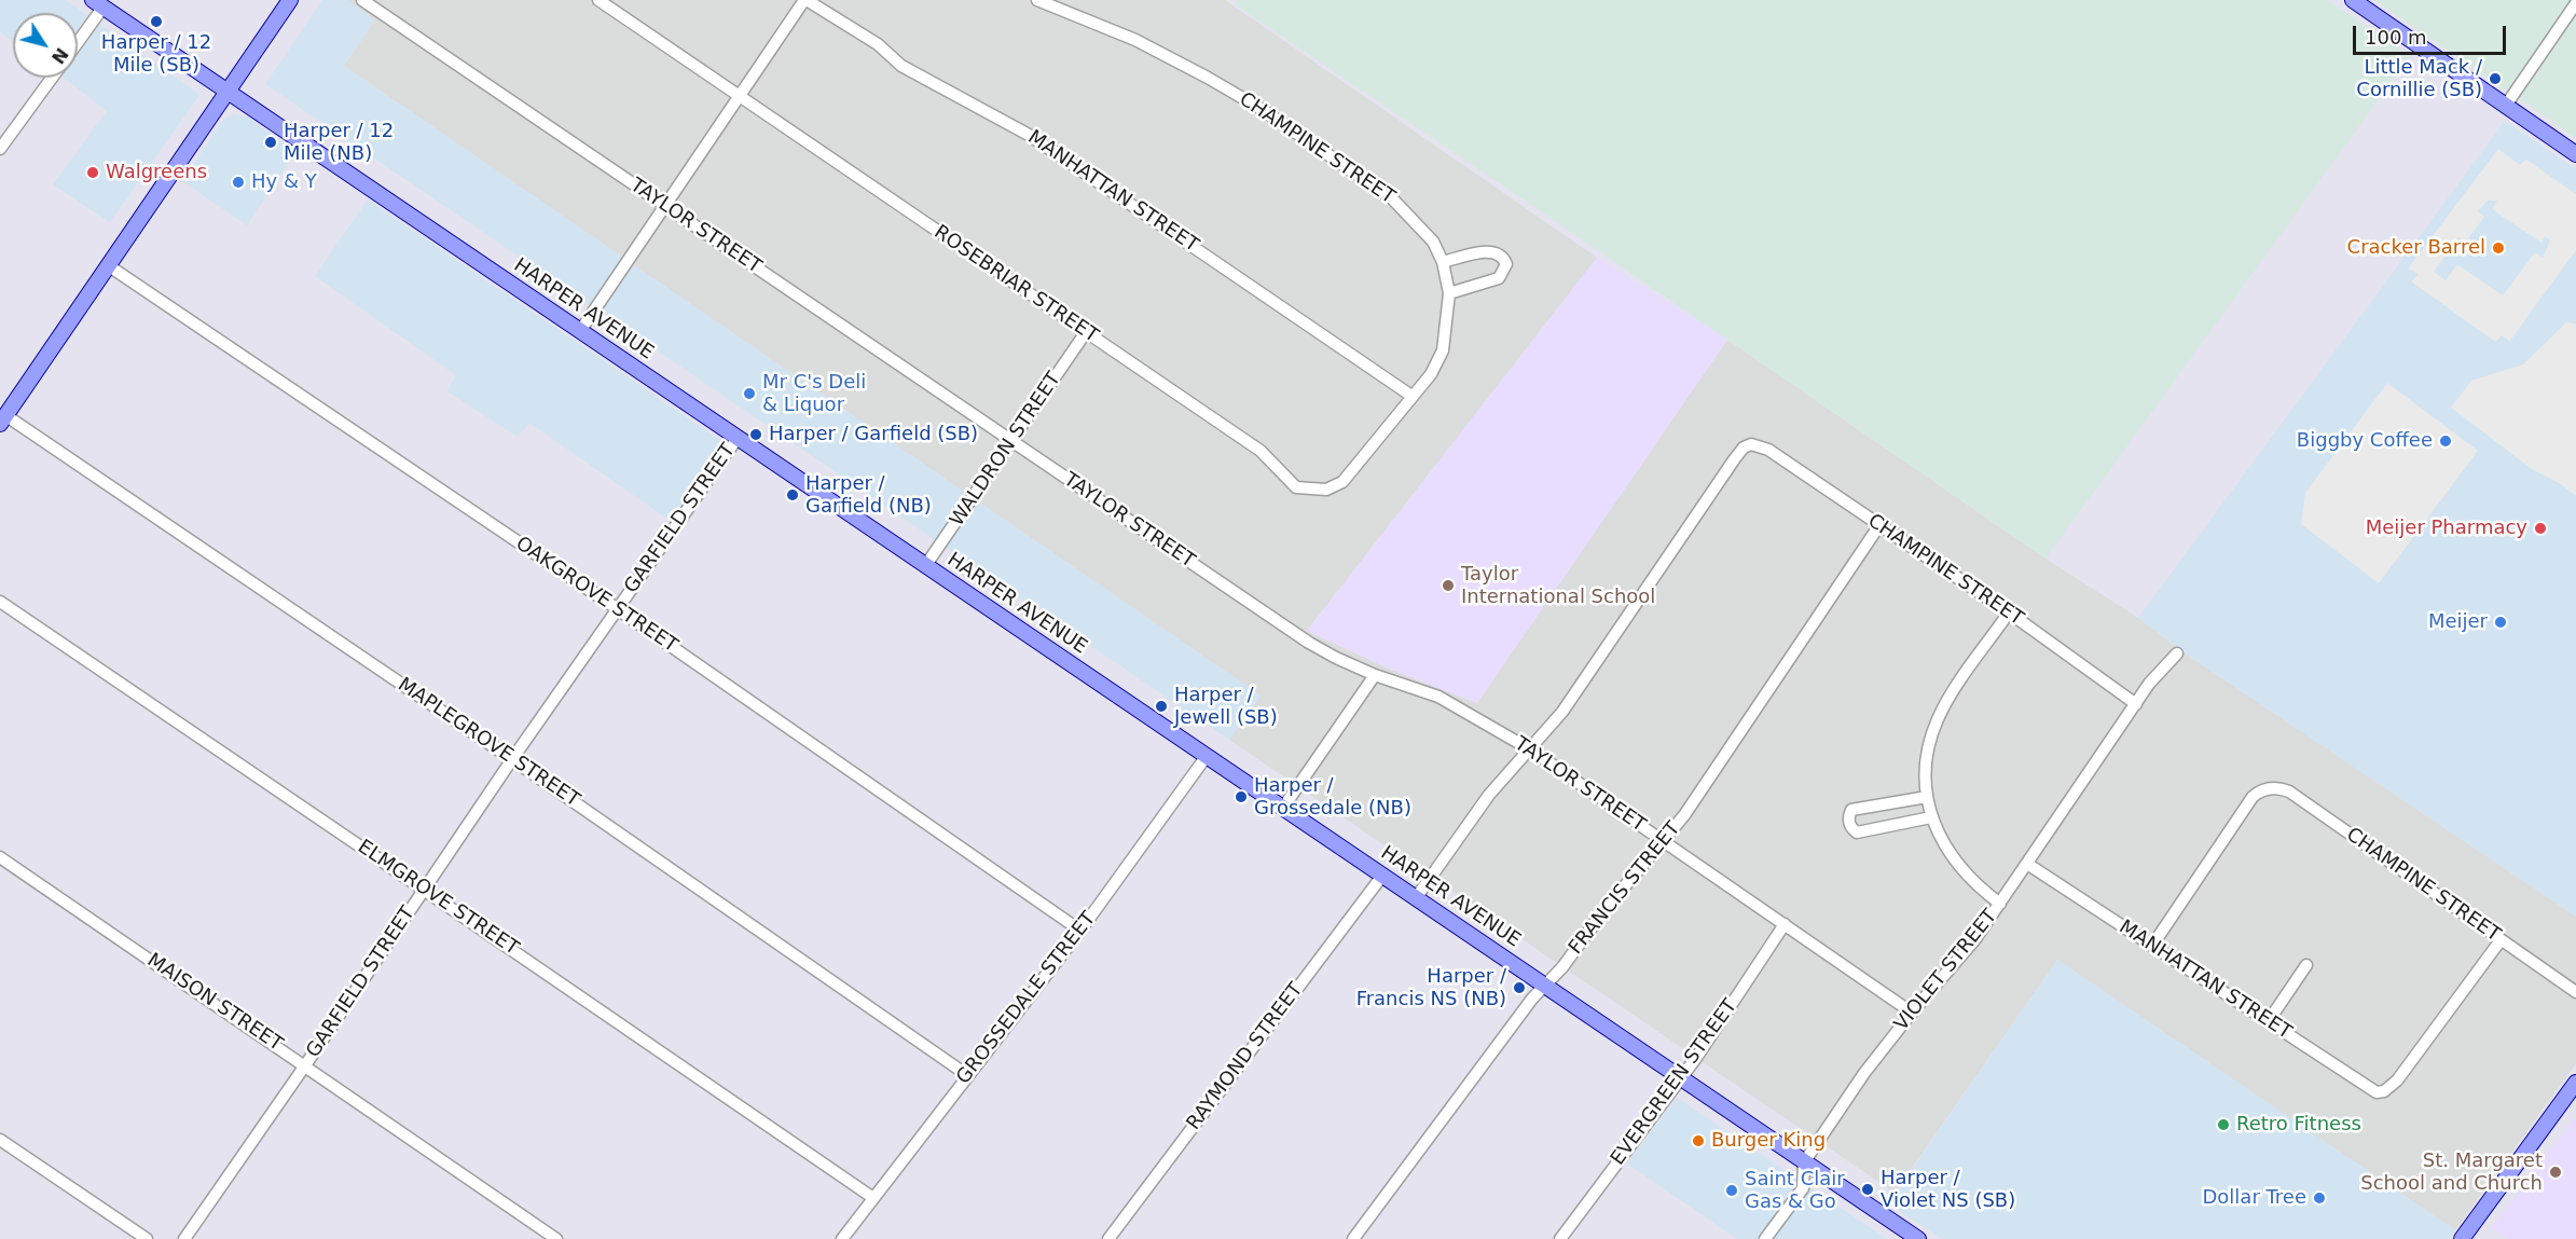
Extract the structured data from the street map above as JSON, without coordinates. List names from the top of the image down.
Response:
{
  "streets": {
    "main road": ["HARPER AVENUE"],
    "street": [
      "CHAMPINE STREET",
      "MANHATTAN STREET",
      "TAYLOR STREET",
      "ROSEBRIAR STREET",
      "WALDRON STREET",
      "GARFIELD STREET",
      "OAKGROVE STREET",
      "MAPLEGROVE STREET",
      "FRANCIS STREET",
      "ELMGROVE STREET",
      "VIOLET STREET",
      "GROSSEDALE STREET",
      "MAISON STREET",
      "RAYMOND STREET",
      "EVERGREEN STREET"
    ]
  },
  "crossings": [
    ["CHAMPINE STREET", "MANHATTAN STREET"],
    ["CHAMPINE STREET", "TAYLOR STREET"],
    ["CHAMPINE STREET", "ROSEBRIAR STREET"],
    ["CHAMPINE STREET", "FRANCIS STREET"],
    ["CHAMPINE STREET", "VIOLET STREET"],
    ["MANHATTAN STREET", "ROSEBRIAR STREET"],
    ["MANHATTAN STREET", "VIOLET STREET"],
    ["TAYLOR STREET", "WALDRON STREET"],
    ["TAYLOR STREET", "FRANCIS STREET"],
    ["TAYLOR STREET", "VIOLET STREET"],
    ["TAYLOR STREET", "EVERGREEN STREET"],
    ["ROSEBRIAR STREET", "WALDRON STREET"],
    ["HARPER AVENUE", "WALDRON STREET"],
    ["HARPER AVENUE", "GARFIELD STREET"],
    ["HARPER AVENUE", "FRANCIS STREET"],
    ["HARPER AVENUE", "VIOLET STREET"],
    ["HARPER AVENUE", "GROSSEDALE STREET"],
    ["HARPER AVENUE", "RAYMOND STREET"],
    ["HARPER AVENUE", "EVERGREEN STREET"],
    ["GARFIELD STREET", "OAKGROVE STREET"],
    ["GARFIELD STREET", "MAPLEGROVE STREET"],
    ["GARFIELD STREET", "ELMGROVE STREET"],
    ["GARFIELD STREET", "MAISON STREET"],
    ["OAKGROVE STREET", "GROSSEDALE STREET"],
    ["MAPLEGROVE STREET", "GROSSEDALE STREET"],
    ["ELMGROVE STREET", "GROSSEDALE STREET"]
  ],
  "places": [
    "Harper / 12 Mile (SB)",
    "Little Mack / Cornillie (SB)",
    "Harper / 12 Mile (NB)",
    "Walgreens",
    "Hy & Y",
    "Cracker Barrel",
    "Mr C's Deli & Liquor",
    "Harper / Garfield (SB)",
    "Biggby Coffee",
    "Harper / Garfield (NB)",
    "Meijer Pharmacy",
    "Taylor International School",
    "Meijer",
    "Harper / Jewell (SB)",
    "Harper / Grossedale (NB)",
    "Harper / Francis NS (NB)",
    "Retro Fitness",
    "Burger King",
    "St. Margaret School and Church",
    "Harper / Violet NS (SB)",
    "Saint Clair Gas & Go",
    "Dollar Tree"
  ],
  "scale_bar": "100 m",
  "north": "bottom right"
}
